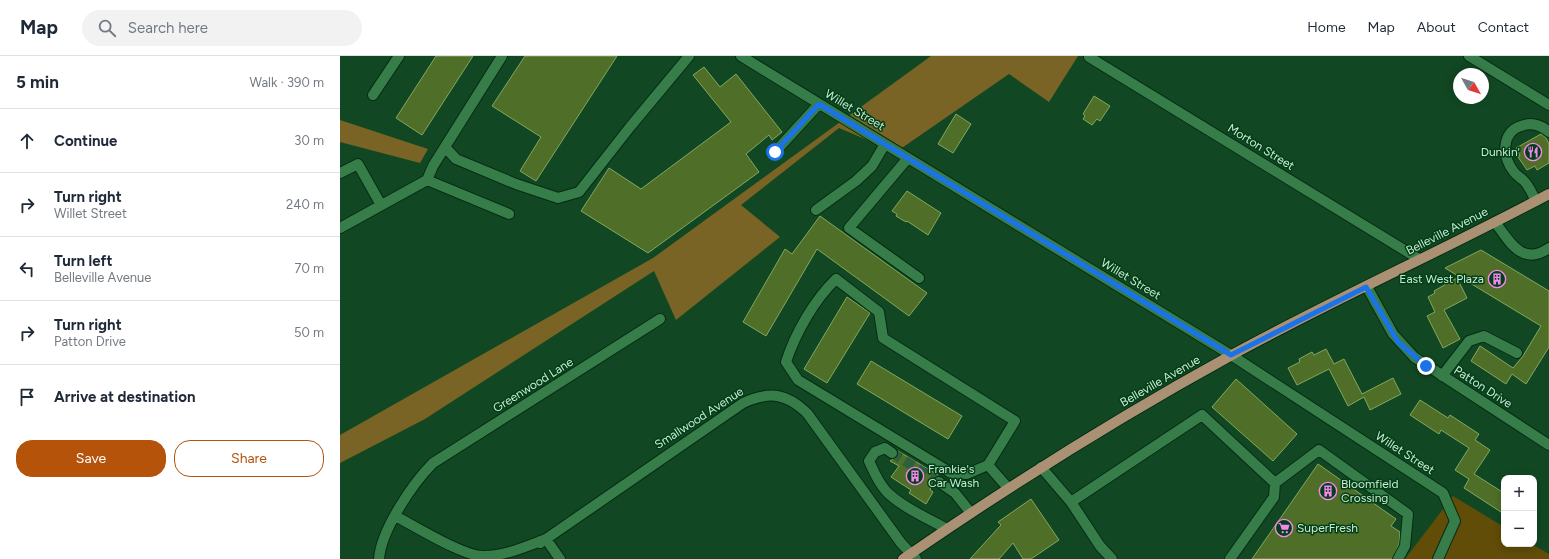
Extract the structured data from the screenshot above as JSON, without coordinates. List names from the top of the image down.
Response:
{
  "streets": {
    "main road": ["Belleville Avenue"],
    "street": [
      "Willet Street",
      "Morton Street",
      "Greenwood Lane",
      "Patton Drive",
      "Smallwood Avenue"
    ]
  },
  "crossings": [
    ["Willet Street", "Belleville Avenue"],
    ["Morton Street", "Belleville Avenue"],
    ["Belleville Avenue", "Patton Drive"],
    ["Belleville Avenue", "Smallwood Avenue"],
    ["Greenwood Lane", "Smallwood Avenue"]
  ],
  "places": {
    "restaurant": ["Dunkin'"],
    "building": ["East West Plaza", "Frankie's Car Wash", "Bloomfield Crossing"],
    "supermarket": ["SuperFresh"]
  },
  "north": "bottom right",
  "page": {
    "header": "Map",
    "search": "Search here",
    "nav": [
      "Home",
      "Map",
      "About",
      "Contact"
    ],
    "heading": ["5 min", "Walk · 390 m"],
    "list": [
      ["Continue", "30 m"],
      ["Turn right", "Willet Street", "240 m"],
      ["Turn left", "Belleville Avenue", "70 m"],
      ["Turn right", "Patton Drive", "50 m"],
      "Arrive at destination"
    ],
    "buttons": ["Save", "Share"],
    "map_buttons": ["+", "−"]
  }
}
